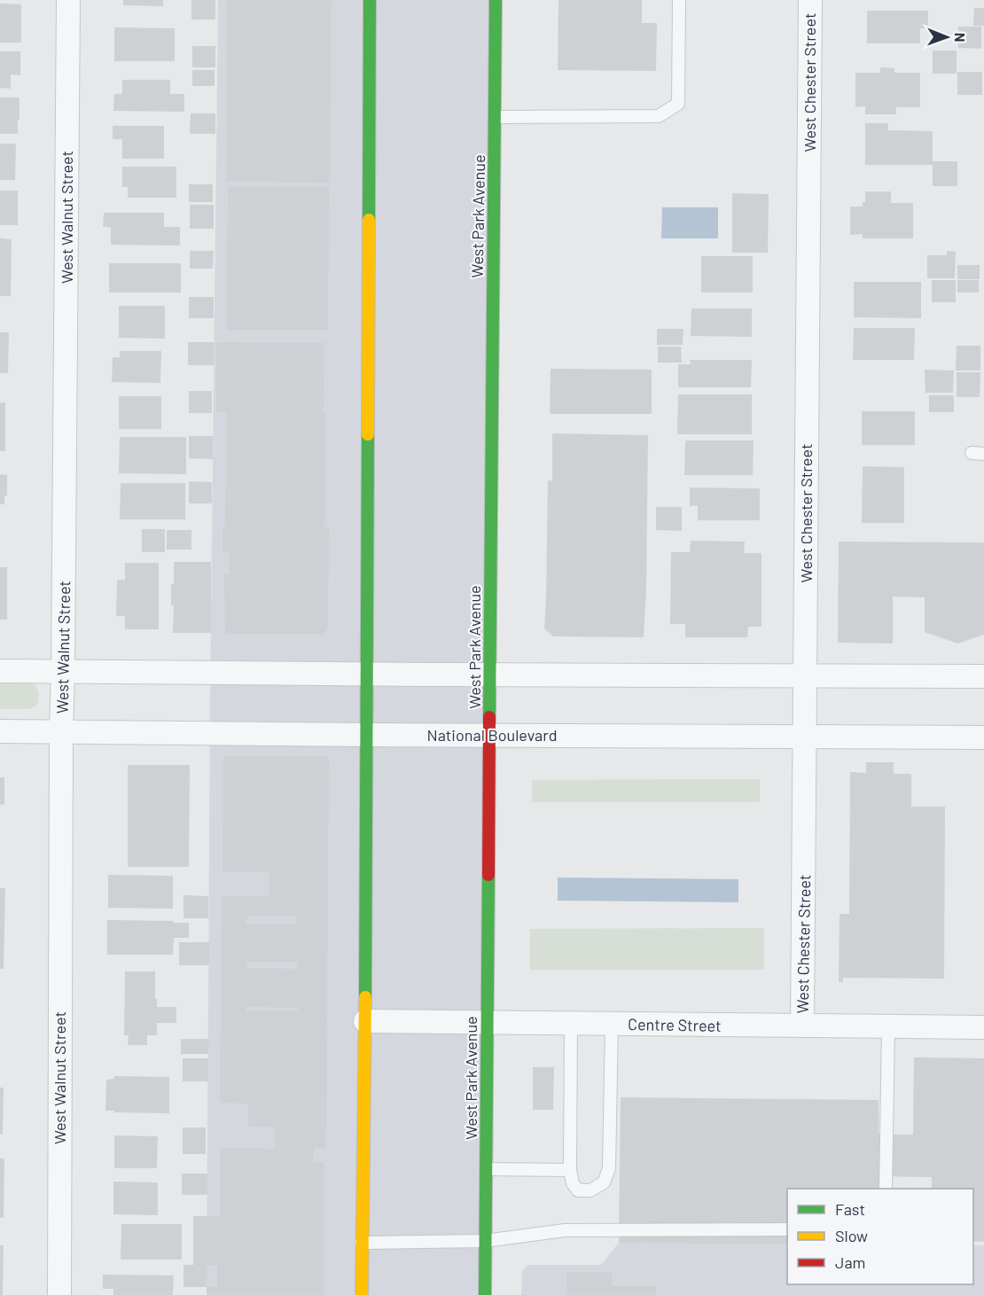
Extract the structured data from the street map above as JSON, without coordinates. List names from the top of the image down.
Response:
{
  "streets": {
    "highway": ["West Park Avenue"],
    "street": [
      "West Chester Street",
      "West Walnut Street",
      "National Boulevard",
      "Centre Street"
    ]
  },
  "crossings": [
    ["West Chester Street", "National Boulevard"],
    ["West Chester Street", "Centre Street"],
    ["West Park Avenue", "National Boulevard"],
    ["West Park Avenue", "Centre Street"],
    ["West Walnut Street", "National Boulevard"]
  ],
  "legend": ["Fast", "Slow", "Jam"],
  "north": "right"
}
